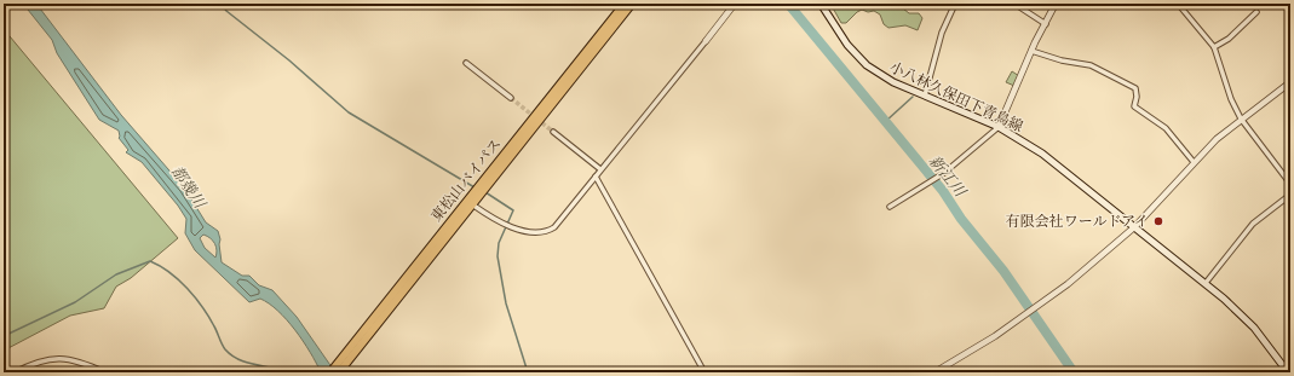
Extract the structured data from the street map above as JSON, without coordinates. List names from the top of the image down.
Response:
{
  "streets": {
    "highway": ["東松山バイパス"],
    "main road": ["小八林久保田下青鳥線"]
  },
  "water": ["新江川", "都幾川"],
  "places": ["有限会社ワールドアイ"]
}
